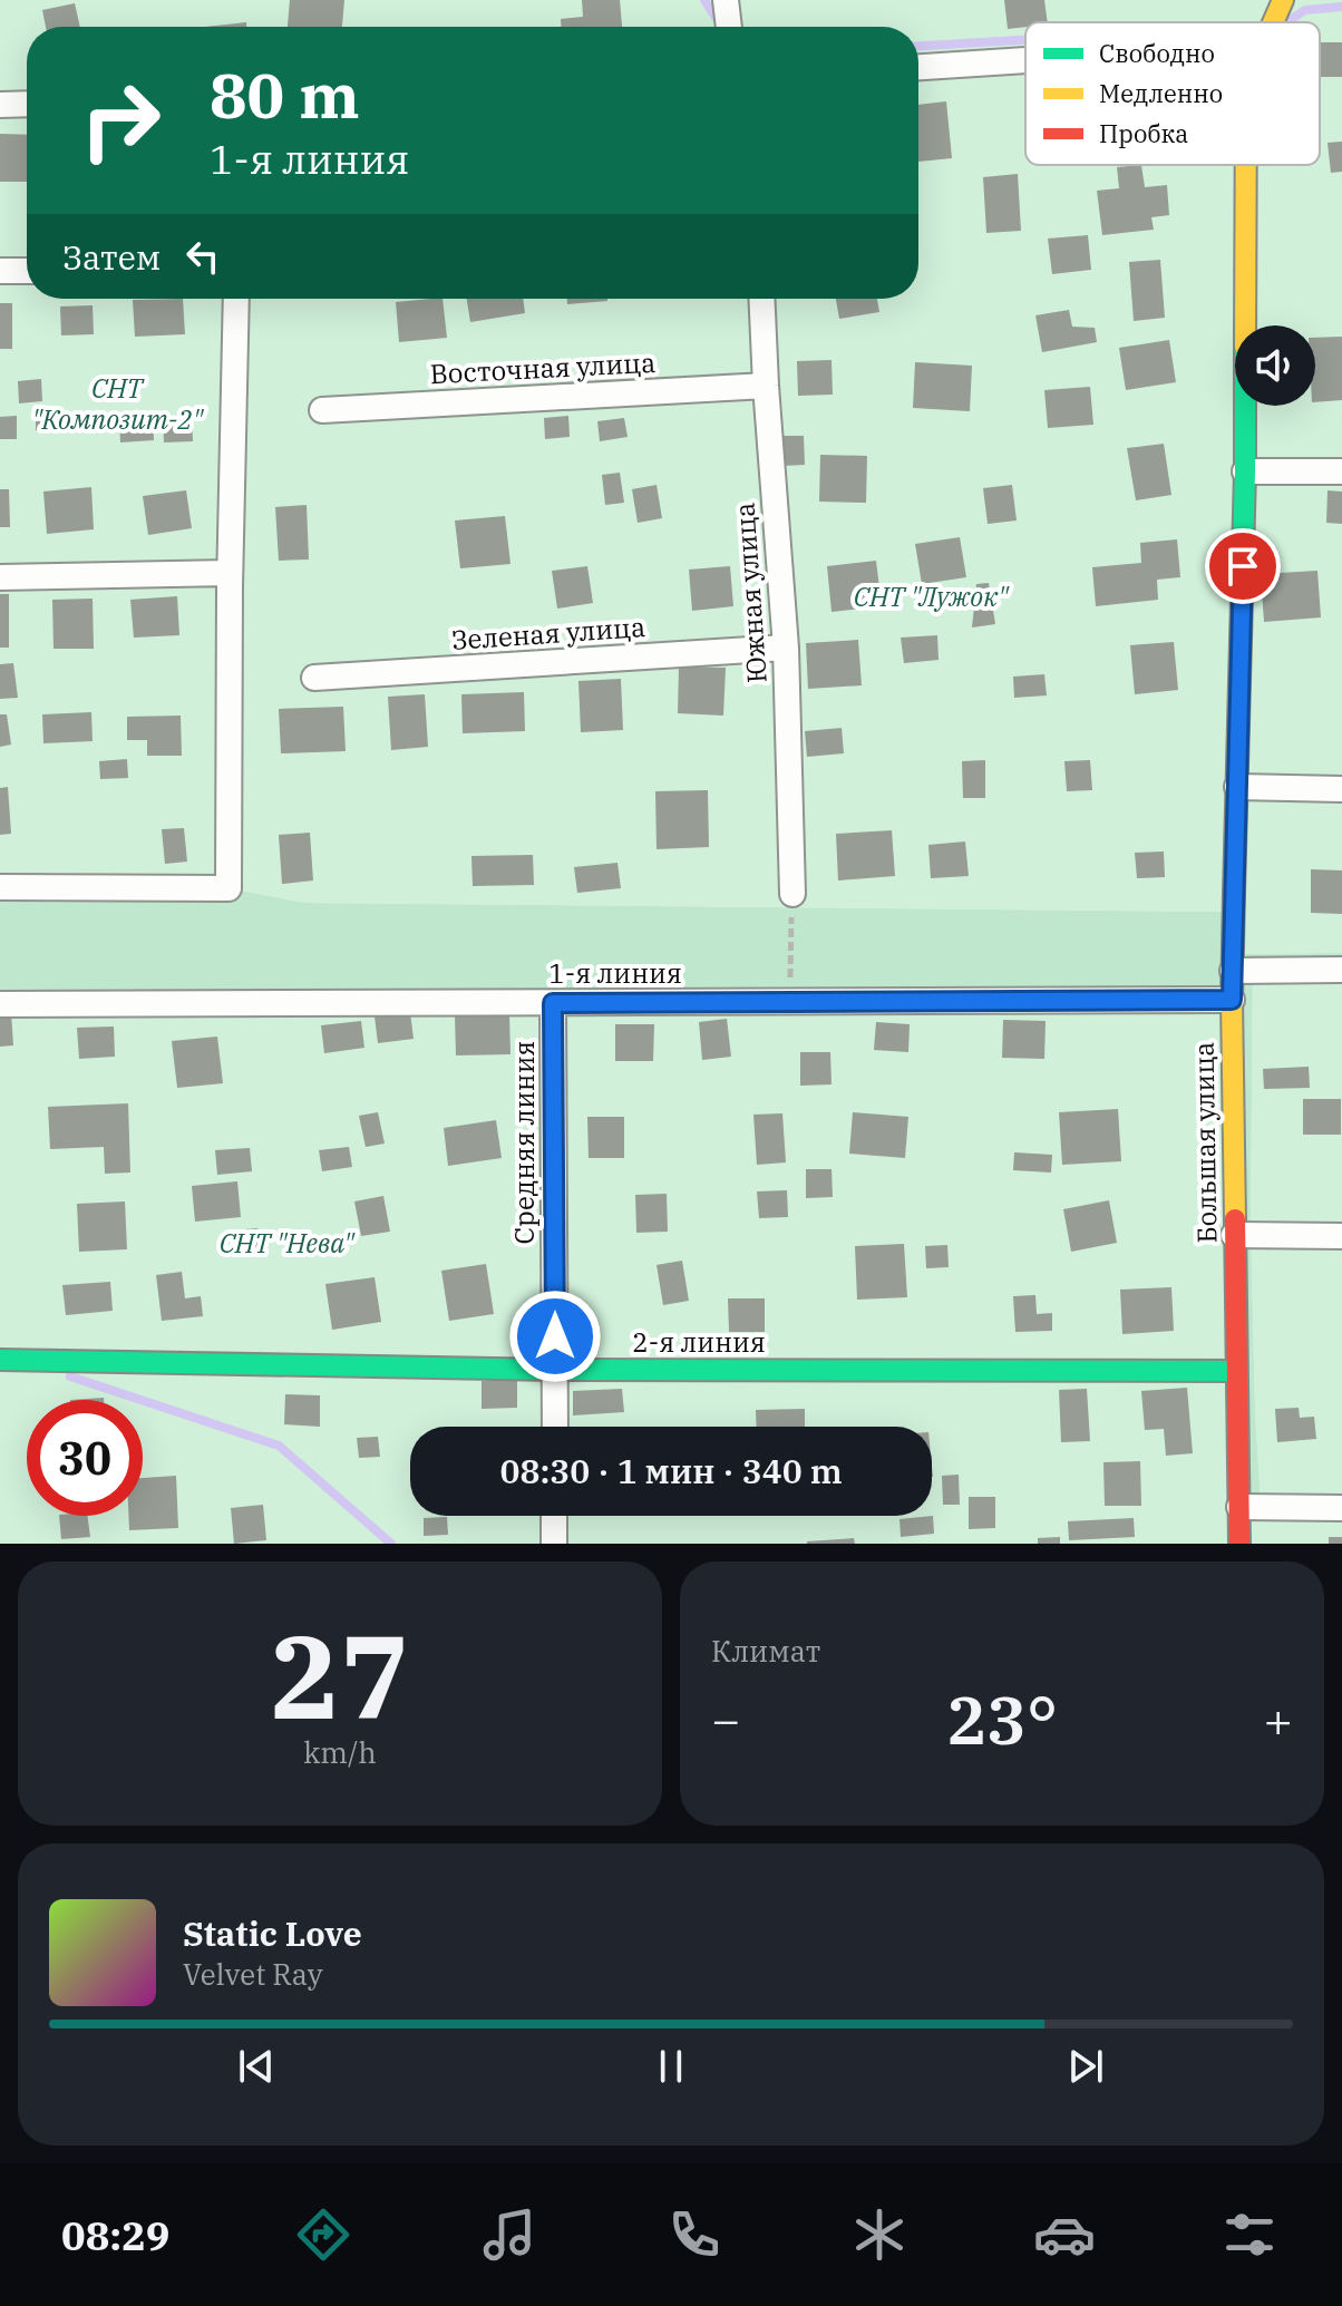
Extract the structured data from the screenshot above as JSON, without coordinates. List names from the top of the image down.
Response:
{
  "streets": {
    "street": [
      "Восточная улица",
      "Южная улица",
      "Зеленая улица",
      "1-я линия",
      "Средняя линия",
      "Большая улица",
      "2-я линия"
    ]
  },
  "crossings": [
    ["Восточная улица", "Южная улица"],
    ["Южная улица", "Зеленая улица"],
    ["1-я линия", "Средняя линия"],
    ["1-я линия", "Большая улица"],
    ["Средняя линия", "2-я линия"],
    ["Большая улица", "2-я линия"]
  ],
  "parks": ["СНТ \"Композит-2\"", "СНТ \"Лужок\"", "СНТ \"Нева\""],
  "legend": ["Свободно", "Медленно", "Пробка"],
  "page": {
    "turn": ["80 m", "1-я линия"],
    "then": "Затем",
    "limit": "30",
    "trip": "08:30 · 1 мин · 340 m",
    "tile": [
      ["27", "km/h"],
      "Климат"
    ],
    "heat": ["−", "23°", "+"],
    "song": ["Static Love", "Velvet Ray"],
    "tabs": "08:29"
  }
}
